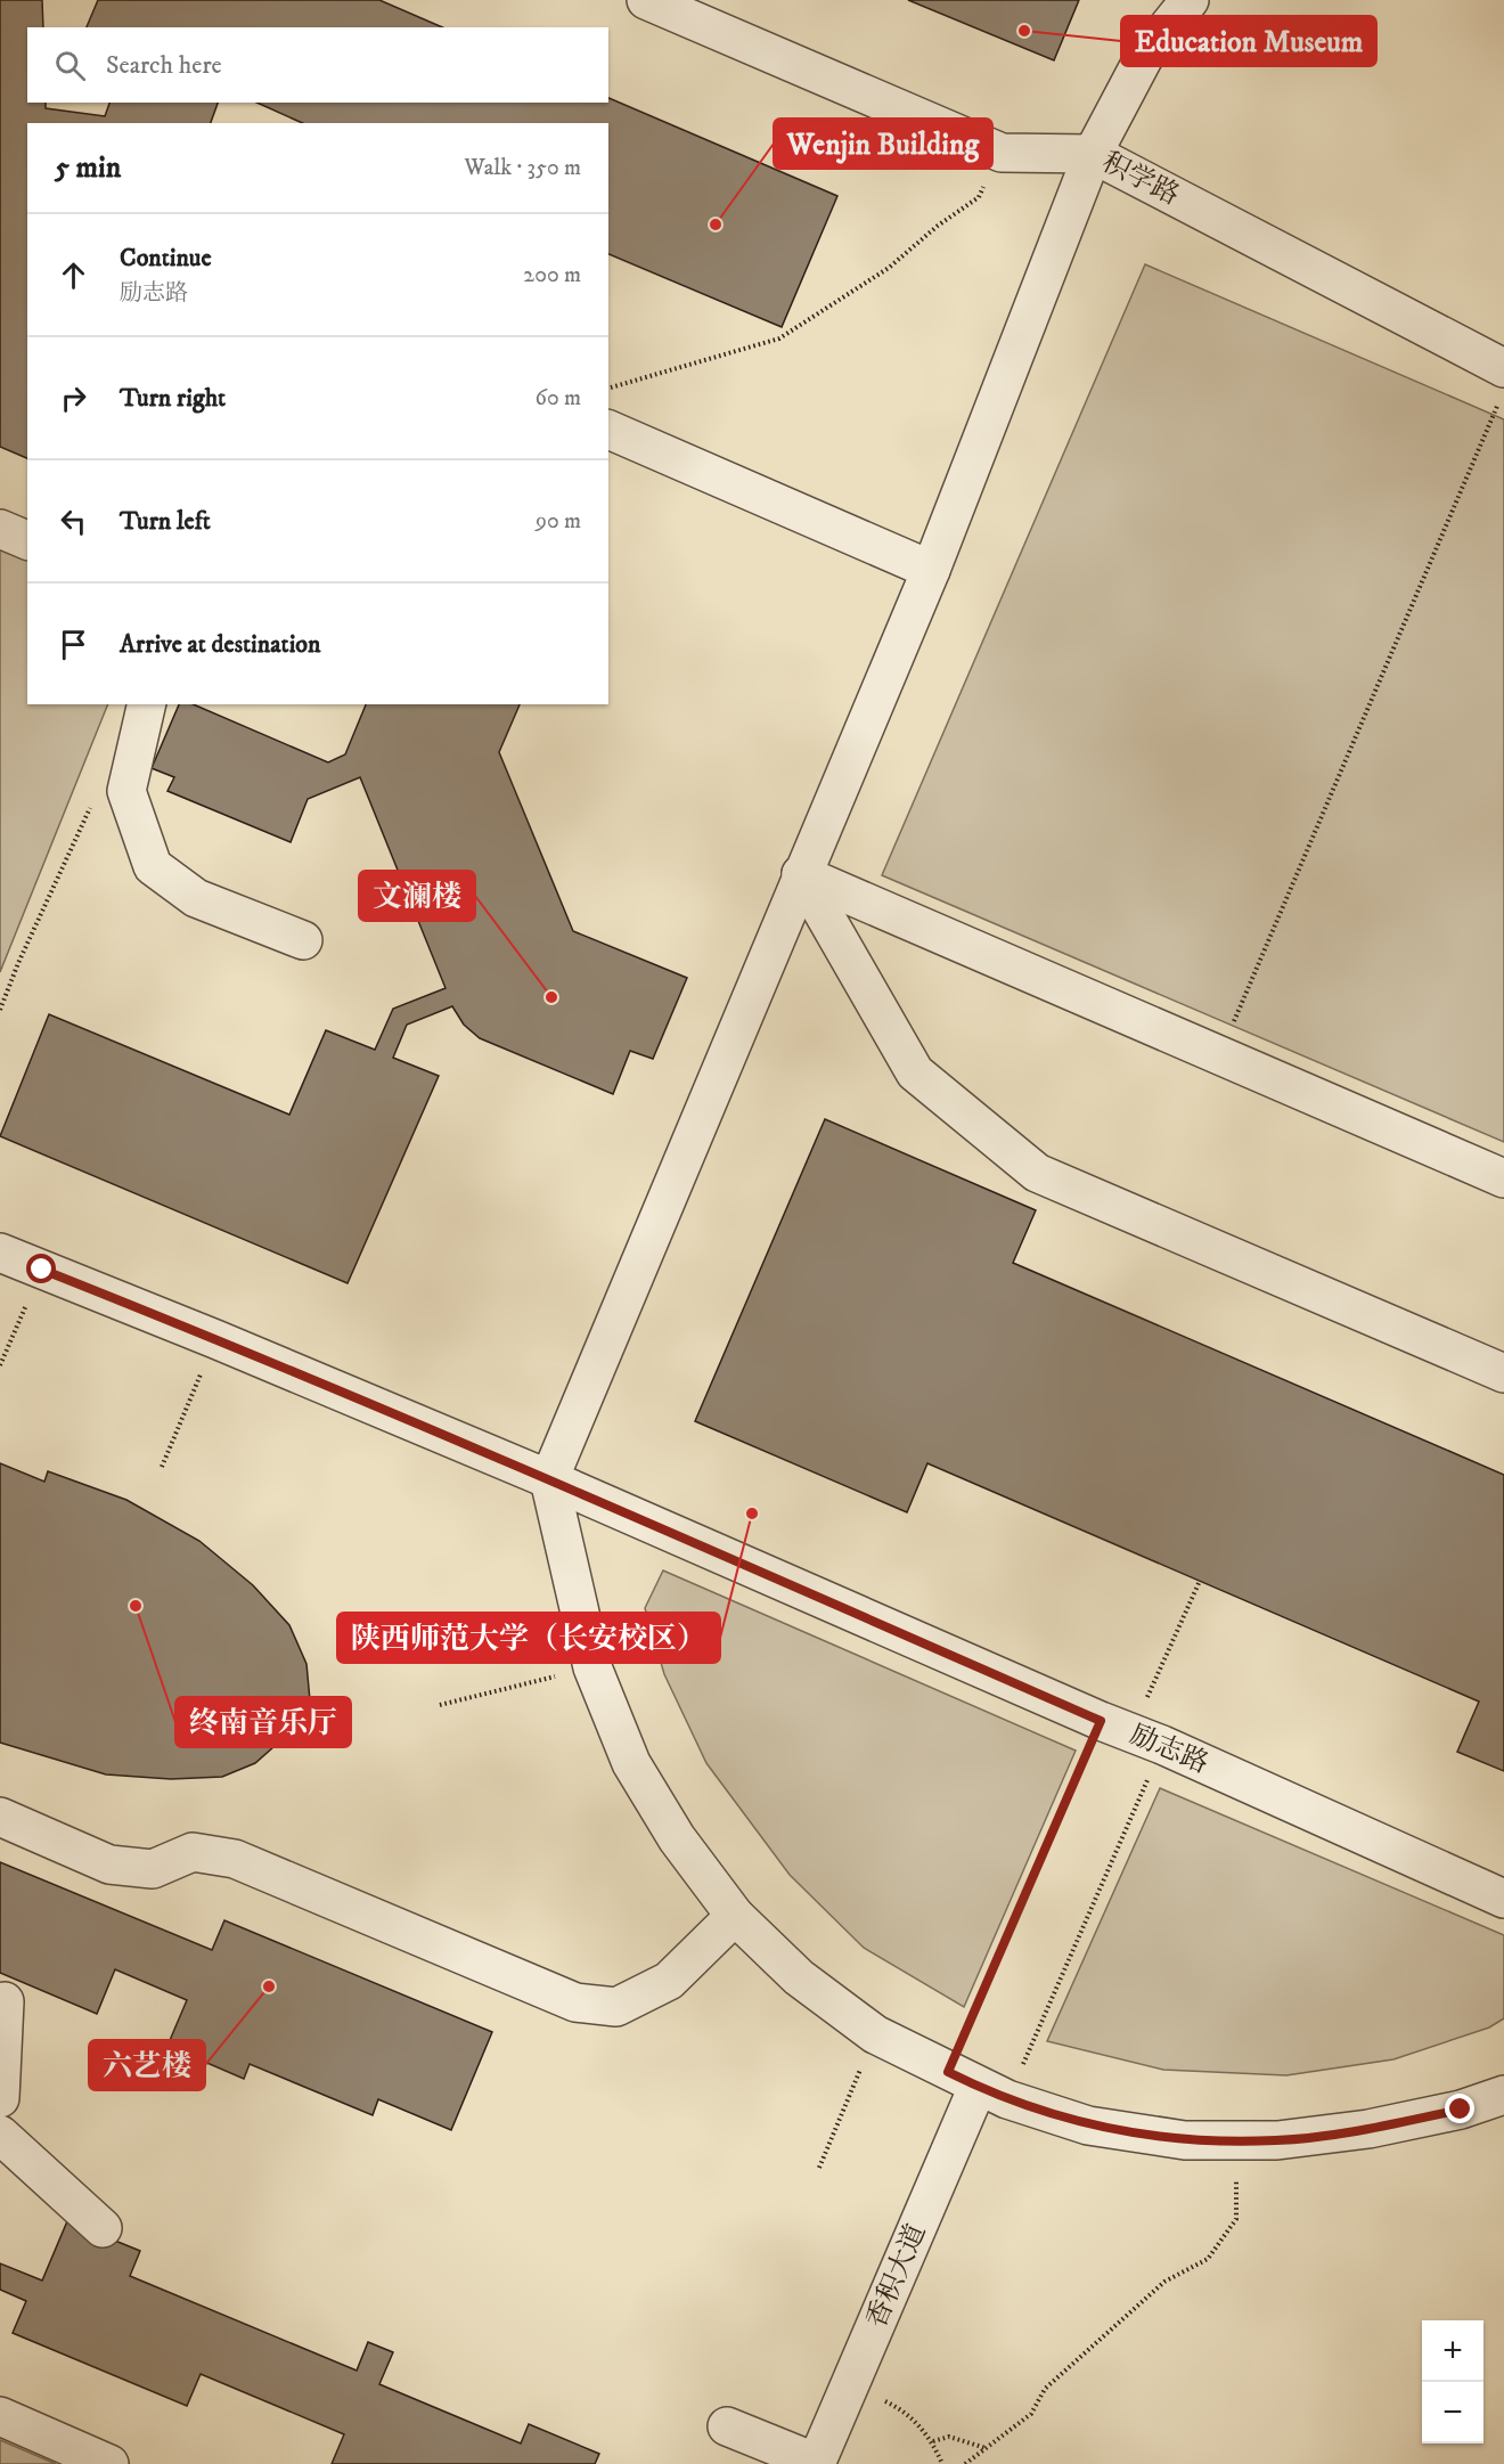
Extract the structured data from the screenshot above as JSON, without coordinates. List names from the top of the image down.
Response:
{
  "streets": {
    "street": ["积学路", "励志路", "香积大道"]
  },
  "places": [
    "Education Museum",
    "Wenjin Building",
    "文澜楼",
    "陕西师范大学（长安校区）",
    "终南音乐厅",
    "六艺楼"
  ],
  "page": {
    "search": "Search here",
    "heading": ["5 min", "Walk · 350 m"],
    "list": [
      ["Continue", "励志路", "200 m"],
      ["Turn right", "60 m"],
      ["Turn left", "90 m"],
      "Arrive at destination"
    ],
    "map_buttons": ["+", "−"]
  }
}
